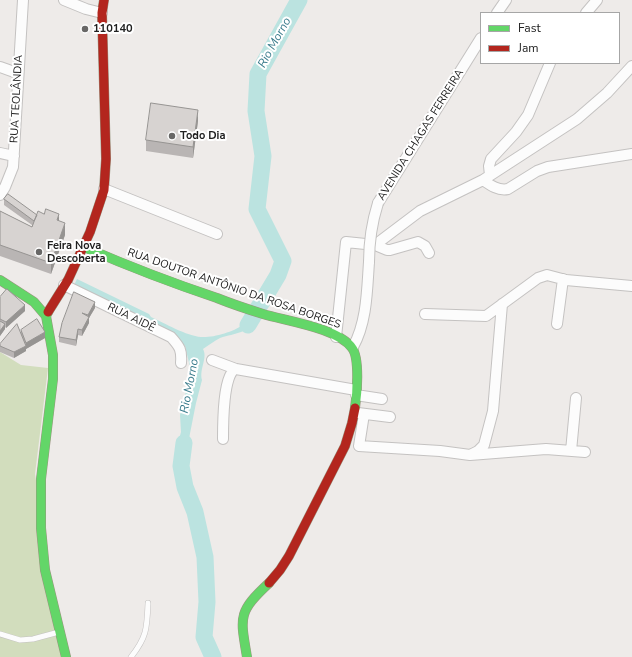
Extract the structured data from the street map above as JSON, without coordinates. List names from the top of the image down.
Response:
{
  "streets": {
    "main road": ["RUA DOUTOR ANTÔNIO DA ROSA BORGES"],
    "street": ["RUA TEOLÂNDIA", "AVENIDA CHAGAS FERREIRA", "RUA AIDÊ"]
  },
  "crossings": [
    ["AVENIDA CHAGAS FERREIRA", "RUA DOUTOR ANTÔNIO DA ROSA BORGES"]
  ],
  "water": ["Rio Morno"],
  "places": ["110140", "Todo Dia", "Feira Nova Descoberta"],
  "legend": ["Fast", "Jam"]
}
